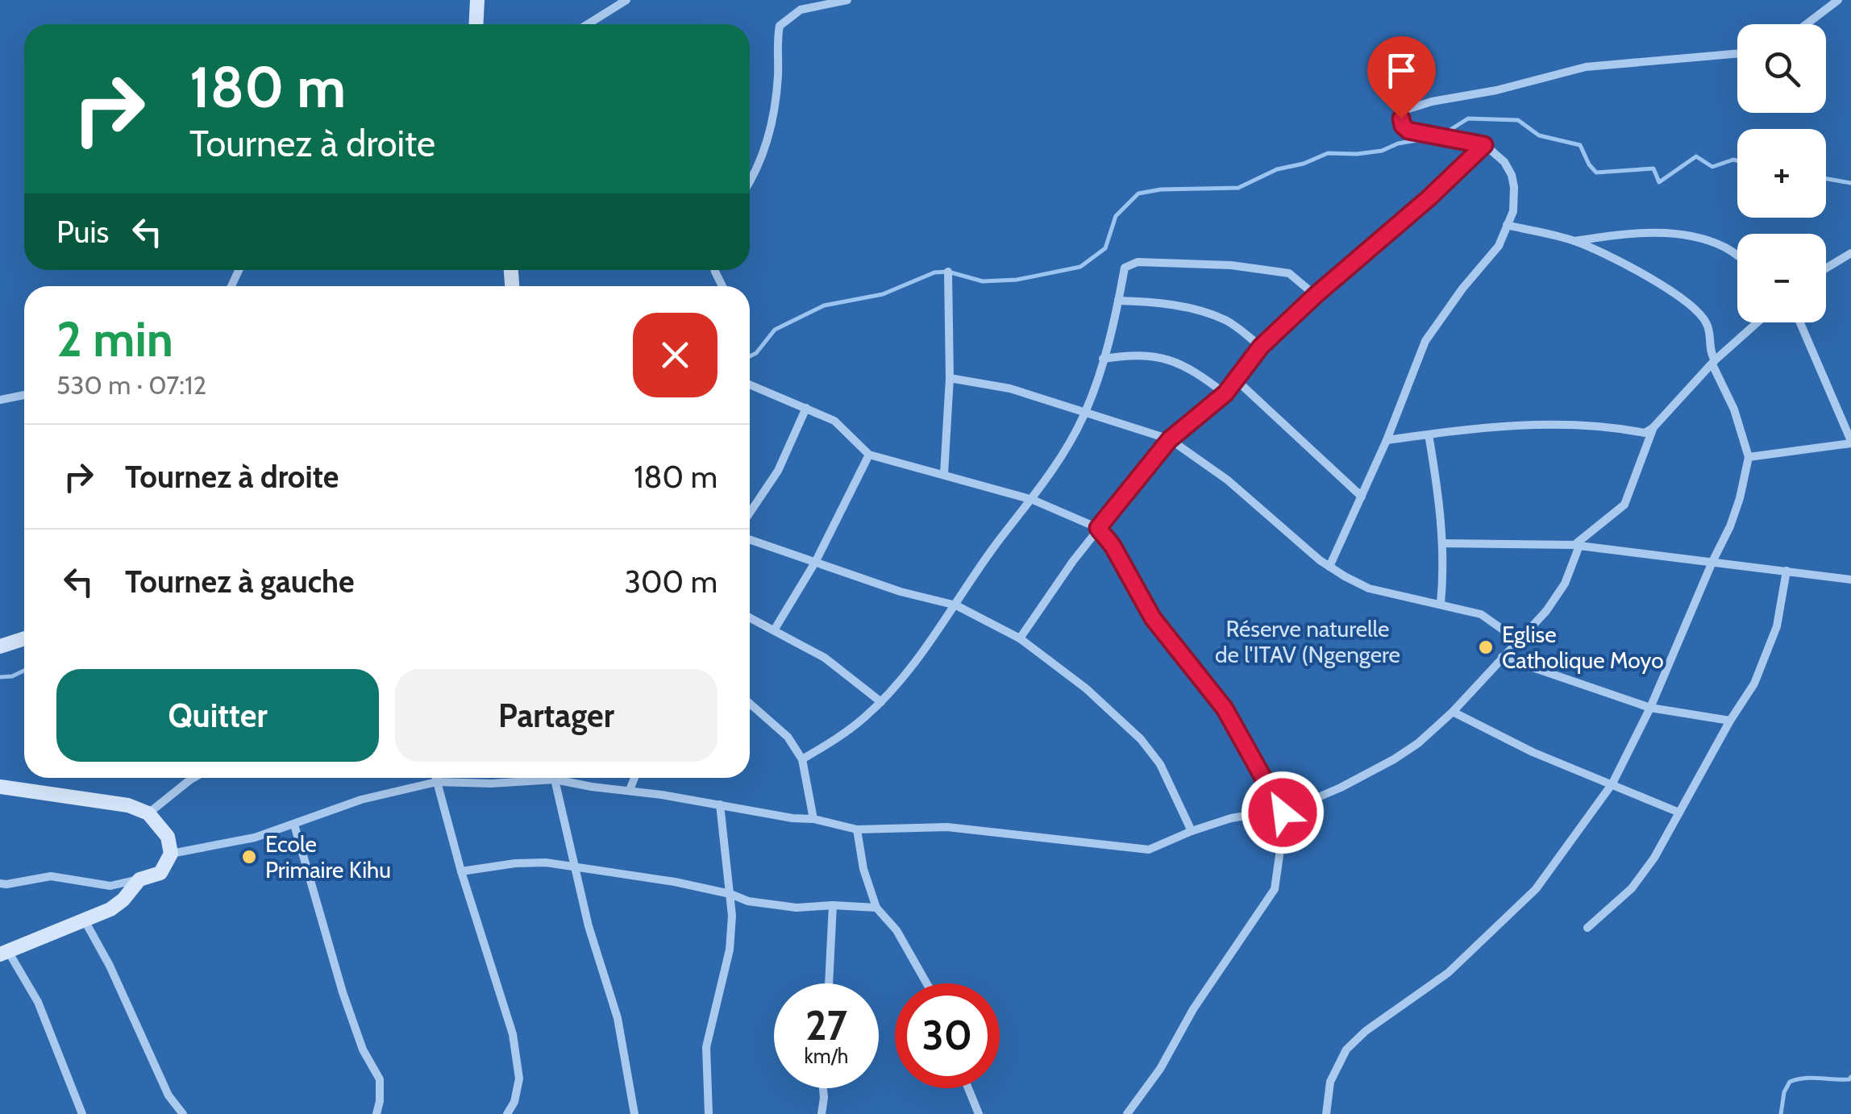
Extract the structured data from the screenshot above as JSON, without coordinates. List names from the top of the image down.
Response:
{
  "parks": ["Réserve naturelle de l'ITAV (Ngengere"],
  "places": ["Eglise Catholique Moyo", "Ecole Primaire Kihu"],
  "page": {
    "map_buttons": ["+", "−"],
    "turn": ["180 m", "Tournez à droite"],
    "then": "Puis",
    "heading": ["2 min", "530 m · 07:12"],
    "list": [
      {
        "name": "Tournez à droite",
        "value": "180 m"
      },
      {
        "name": "Tournez à gauche",
        "value": "300 m"
      }
    ],
    "buttons": ["Quitter", "Partager"],
    "speed": "27 km/h",
    "limit": "30"
  }
}
